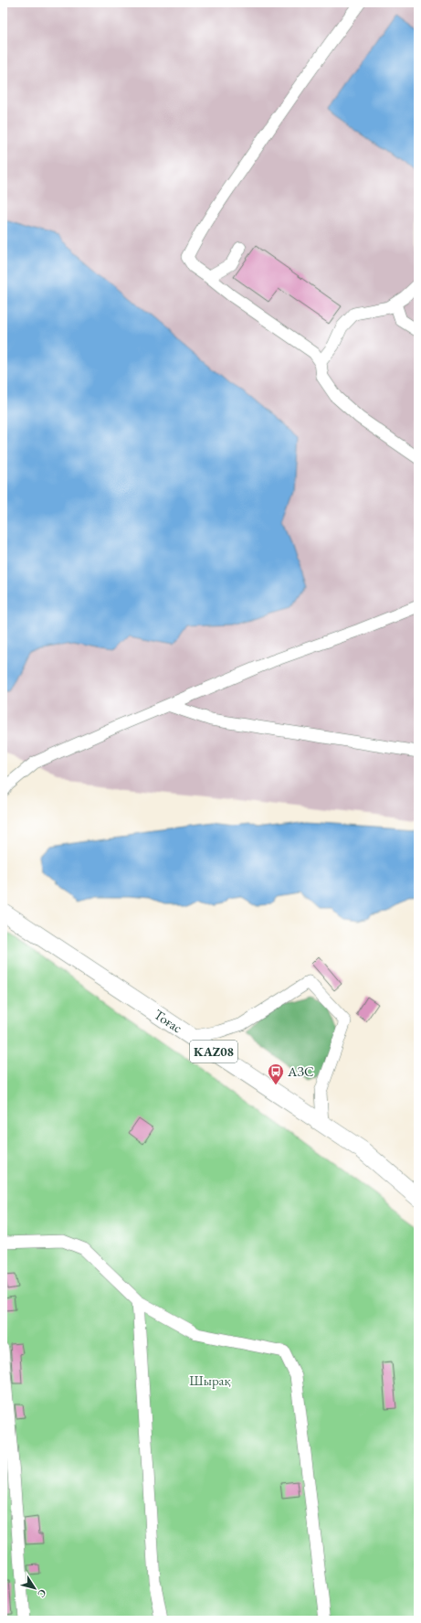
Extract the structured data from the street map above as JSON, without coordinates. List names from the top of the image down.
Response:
{
  "streets": {
    "highway": ["Тоғас", "KAZ08"]
  },
  "parks": ["Шырақ"],
  "places": {
    "bus stop": ["АЗС"]
  },
  "north": "bottom right"
}
